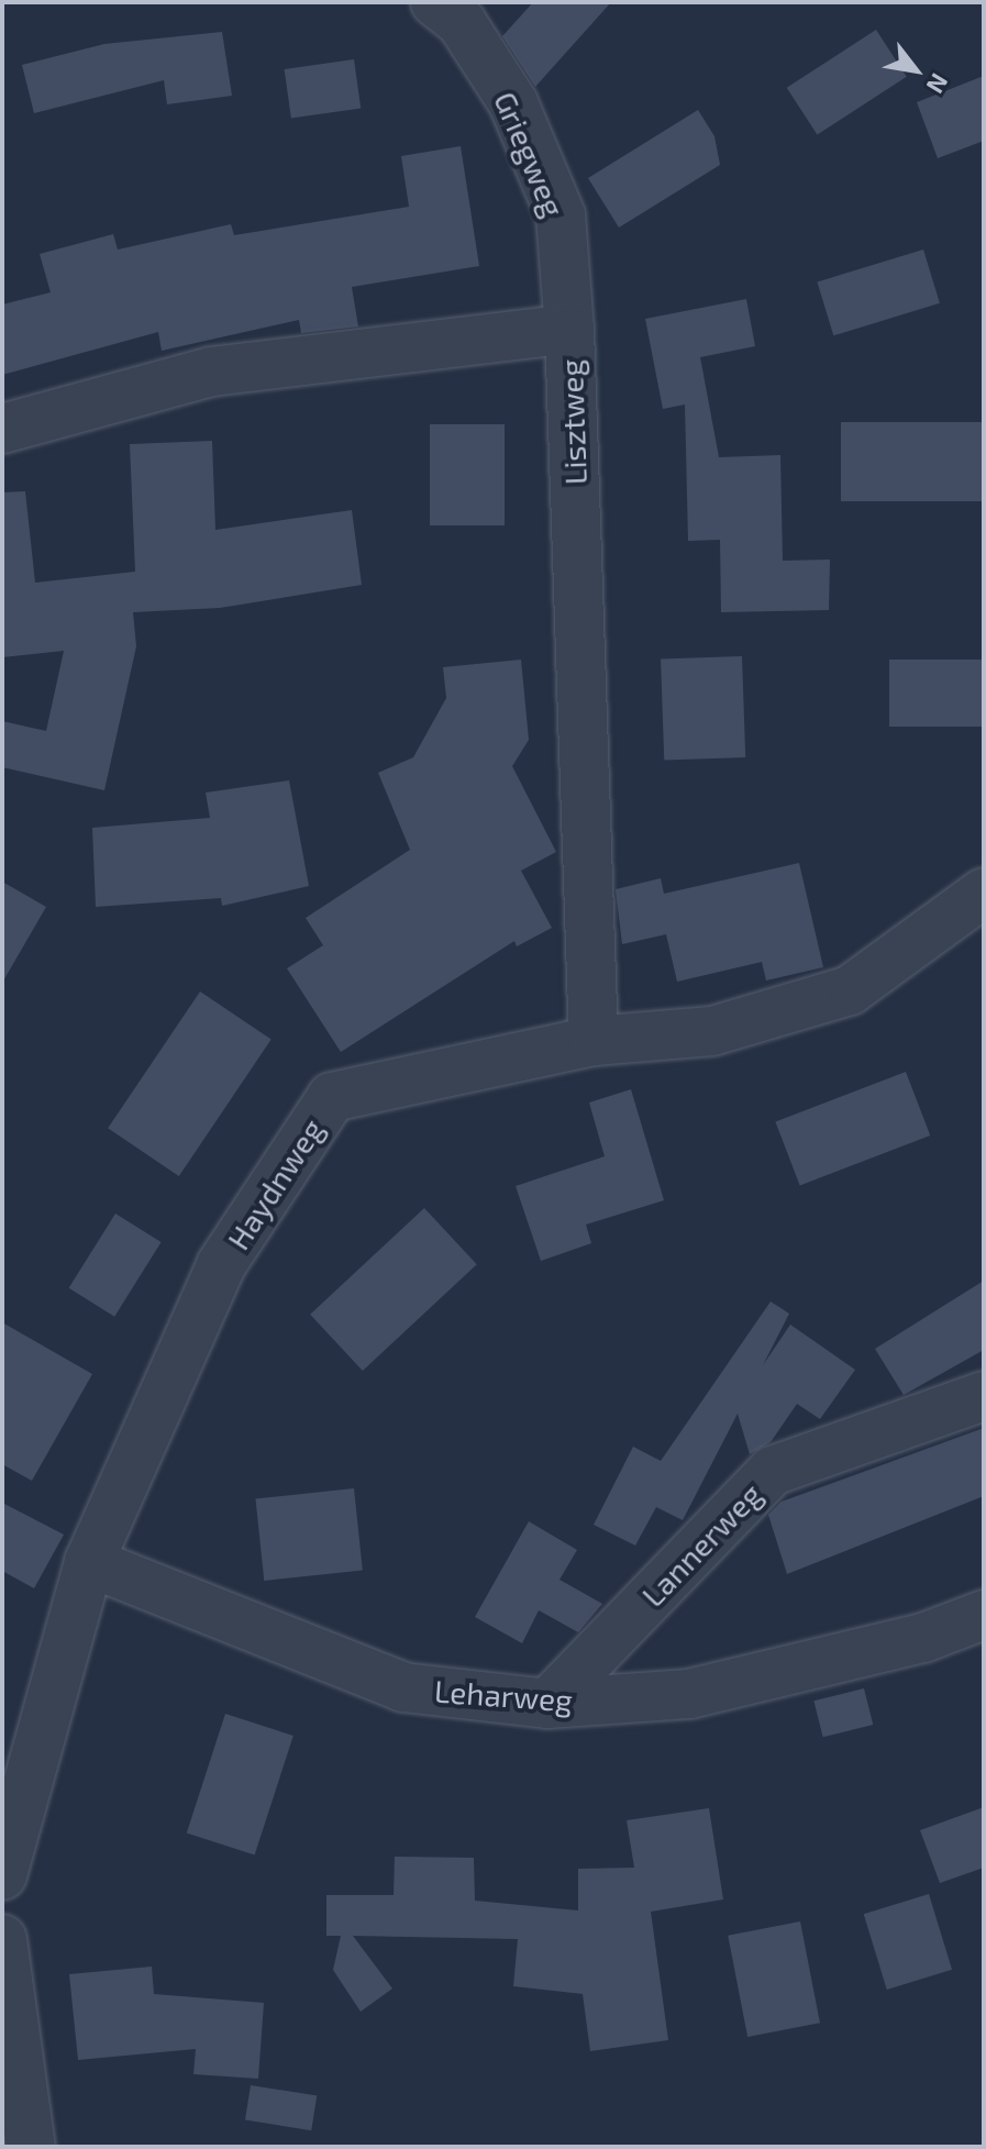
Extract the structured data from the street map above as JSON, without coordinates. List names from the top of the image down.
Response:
{
  "streets": {
    "street": [
      "Griegweg",
      "Lisztweg",
      "Haydnweg",
      "Lannerweg",
      "Leharweg"
    ]
  },
  "crossings": [
    ["Griegweg", "Lisztweg"],
    ["Lisztweg", "Haydnweg"],
    ["Haydnweg", "Leharweg"],
    ["Lannerweg", "Leharweg"]
  ],
  "north": "bottom right"
}
